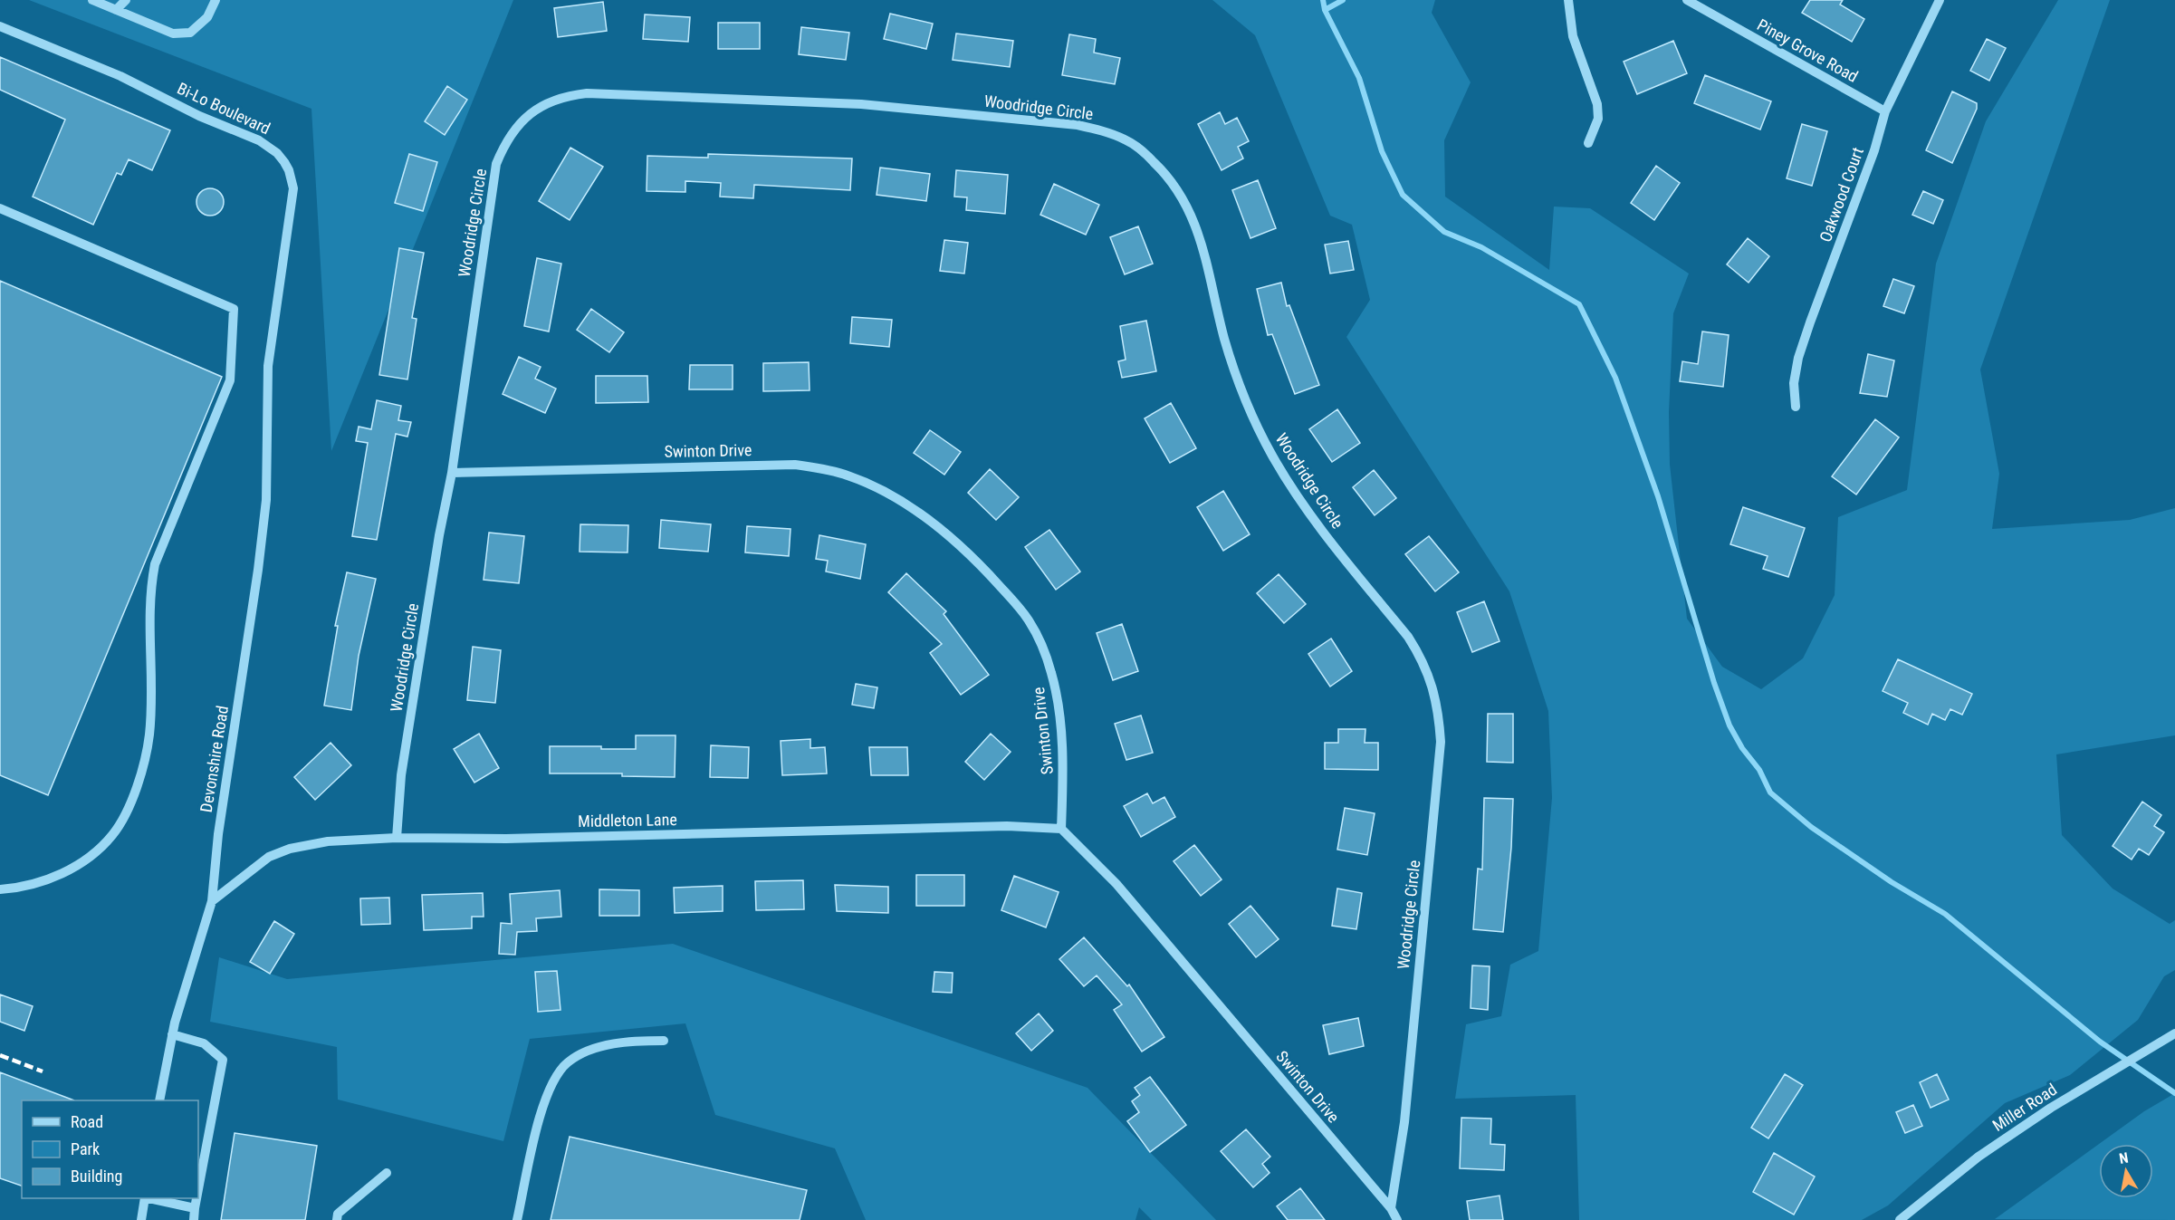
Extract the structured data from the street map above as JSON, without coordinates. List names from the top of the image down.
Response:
{
  "streets": {
    "street": [
      "Piney Grove Road",
      "Woodridge Circle",
      "Bi-Lo Boulevard",
      "Oakwood Court",
      "Swinton Drive",
      "Devonshire Road",
      "Middleton Lane",
      "Miller Road"
    ]
  },
  "crossings": [
    ["Piney Grove Road", "Oakwood Court"],
    ["Woodridge Circle", "Swinton Drive"],
    ["Woodridge Circle", "Middleton Lane"],
    ["Bi-Lo Boulevard", "Devonshire Road"],
    ["Swinton Drive", "Middleton Lane"],
    ["Devonshire Road", "Middleton Lane"]
  ],
  "legend": ["Road", "Park", "Building"],
  "north": "top"
}
